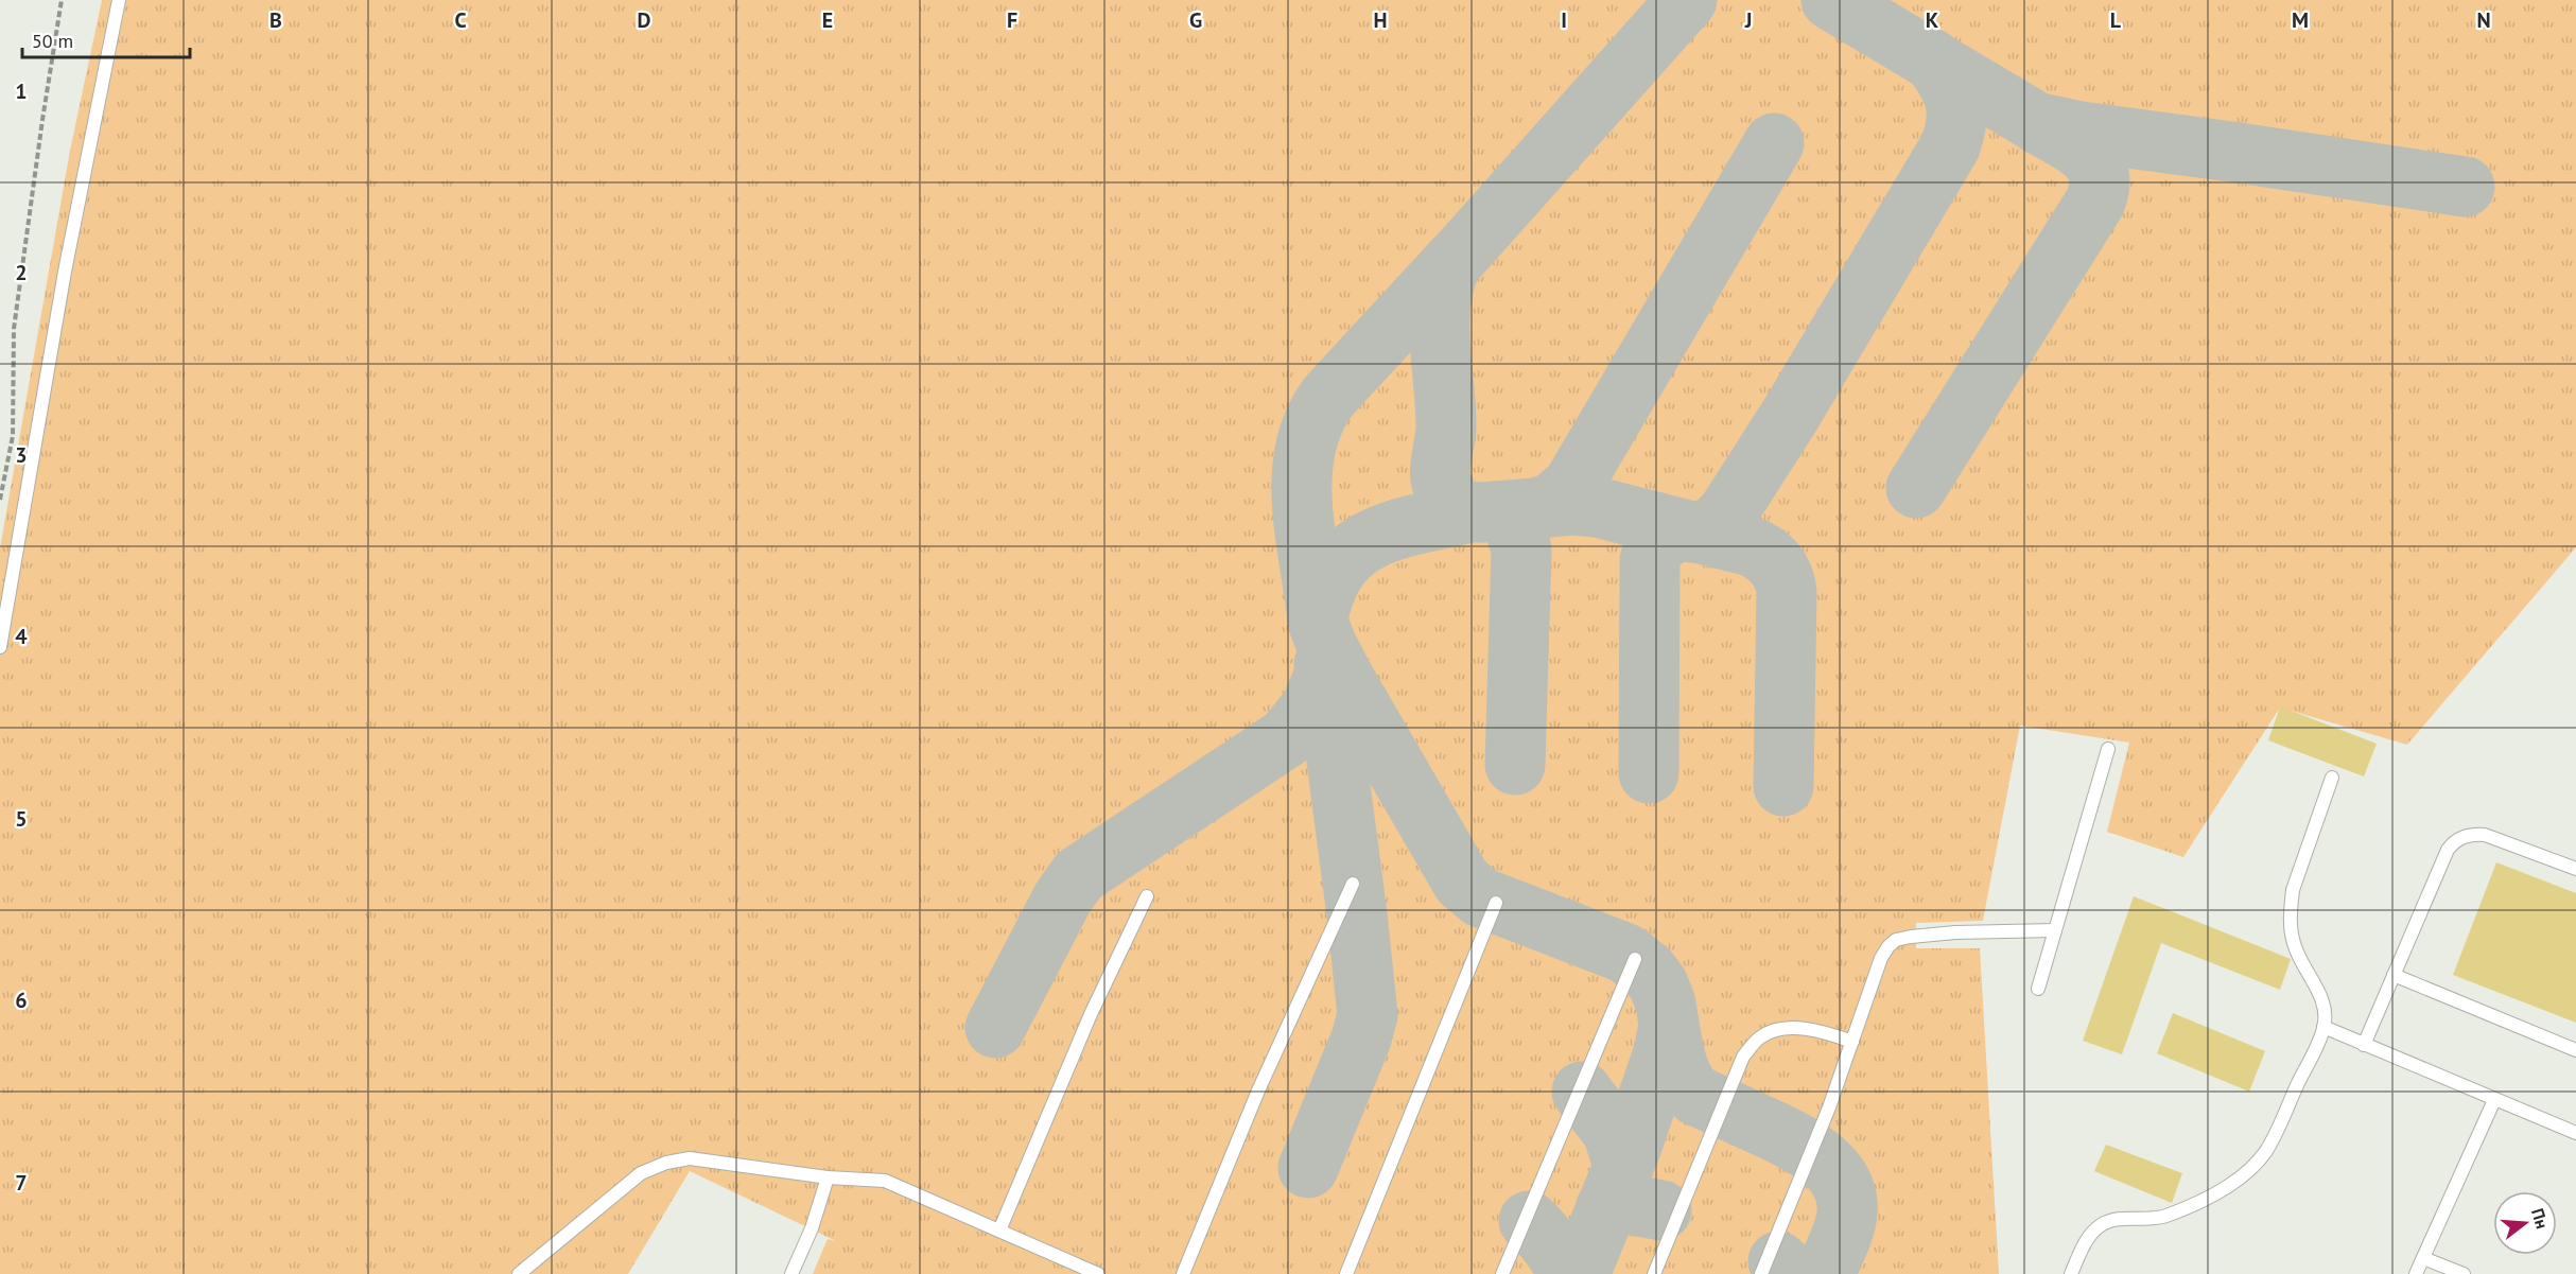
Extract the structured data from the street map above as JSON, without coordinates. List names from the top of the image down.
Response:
{
  "scale_bar": "50 m",
  "north": "right",
  "grid": {
    "columns": [
      "B",
      "C",
      "D",
      "E",
      "F",
      "G",
      "H",
      "I",
      "J",
      "K",
      "L",
      "M",
      "N"
    ],
    "rows": [
      "1",
      "2",
      "3",
      "4",
      "5",
      "6",
      "7"
    ]
  }
}
